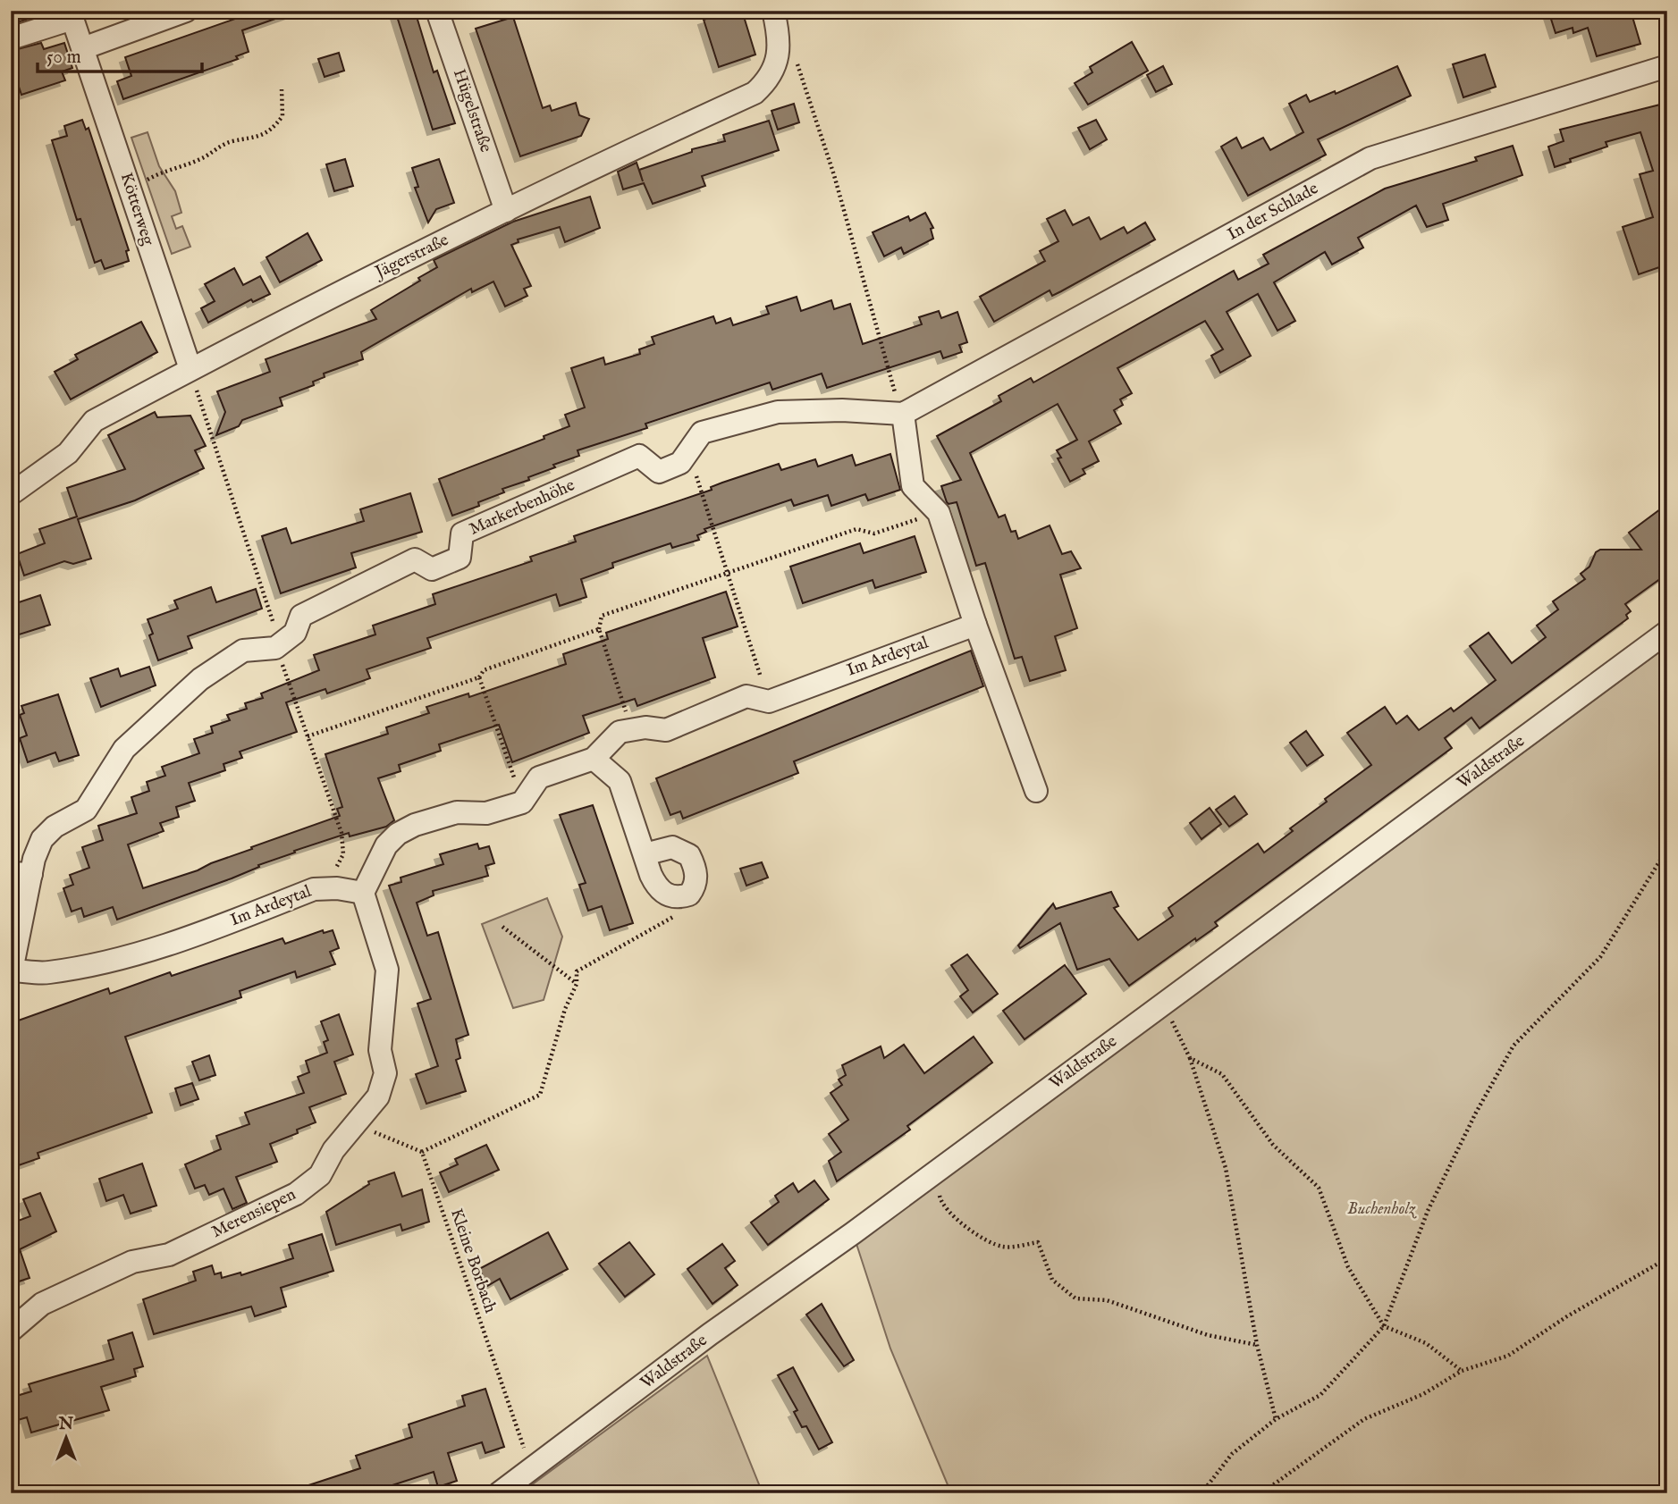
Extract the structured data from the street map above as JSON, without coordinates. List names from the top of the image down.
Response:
{
  "streets": {
    "street": [
      "Hügelstraße",
      "Kötterweg",
      "In der Schlade",
      "Jägerstraße",
      "Markerbenhöhe",
      "Im Ardeytal",
      "Waldstraße",
      "Merensiepen"
    ],
    "path": ["Kleine Borbach"]
  },
  "crossings": [
    ["Hügelstraße", "Jägerstraße"],
    ["Kötterweg", "Jägerstraße"],
    ["In der Schlade", "Markerbenhöhe"],
    ["Markerbenhöhe", "Im Ardeytal"],
    ["Im Ardeytal", "Merensiepen"]
  ],
  "parks": ["Buchenholz"],
  "scale_bar": "50 m",
  "north": "top"
}
